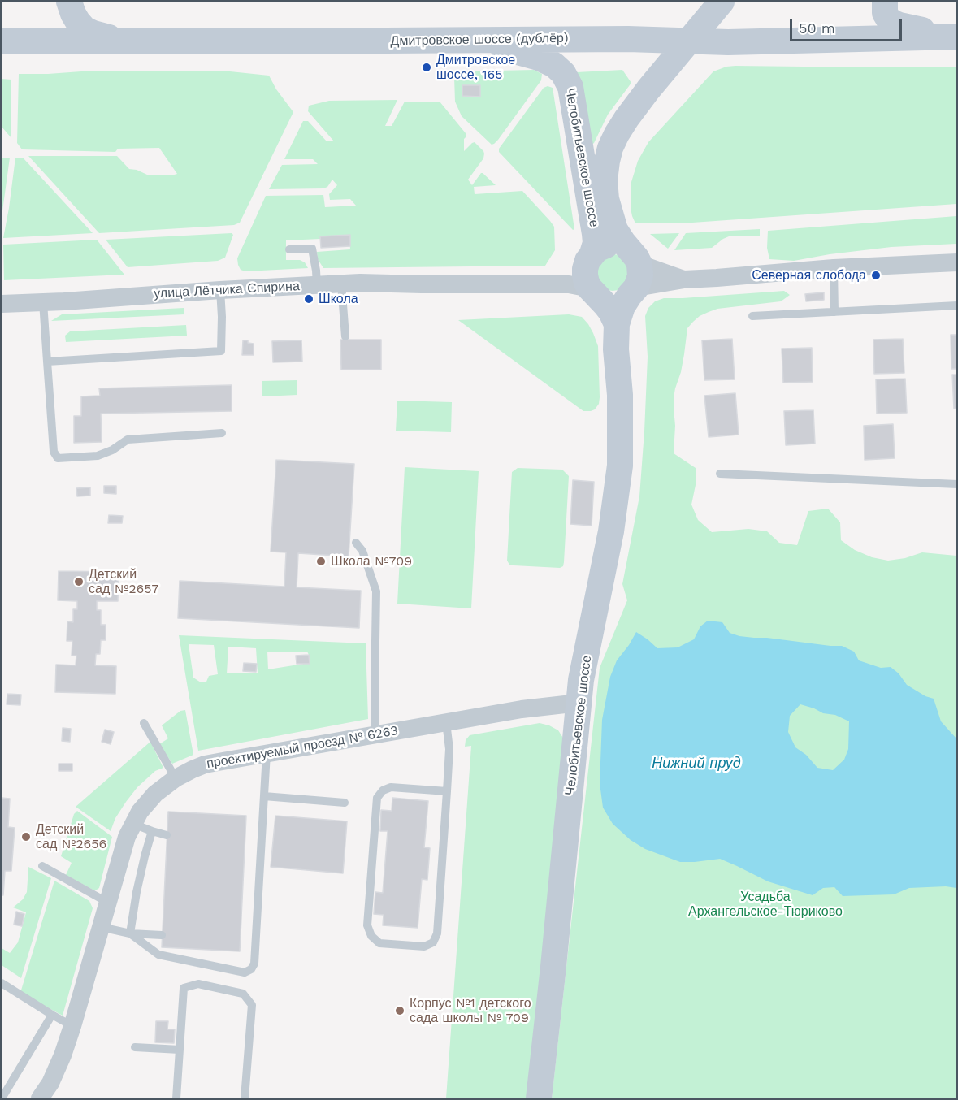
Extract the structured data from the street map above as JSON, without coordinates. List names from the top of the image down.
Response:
{
  "streets": {
    "street": [
      "Дмитровское шоссе (дублёр)",
      "Челобитьевское шоссе",
      "улица Лётчика Спирина",
      "проектируемый проезд № 6263"
    ]
  },
  "crossings": [
    ["Дмитровское шоссе (дублёр)", "Челобитьевское шоссе"],
    ["Челобитьевское шоссе", "улица Лётчика Спирина"],
    ["Челобитьевское шоссе", "проектируемый проезд № 6263"]
  ],
  "water": ["Нижний пруд"],
  "parks": ["Усадьба Архангельское-Тюриково"],
  "places": [
    "Дмитровское шоссе, 165",
    "Северная слобода",
    "Школа",
    "Школа №709",
    "Детский сад №2657",
    "Детский сад №2656",
    "Корпус №1 детского сада школы № 709"
  ],
  "scale_bar": "50 m"
}
